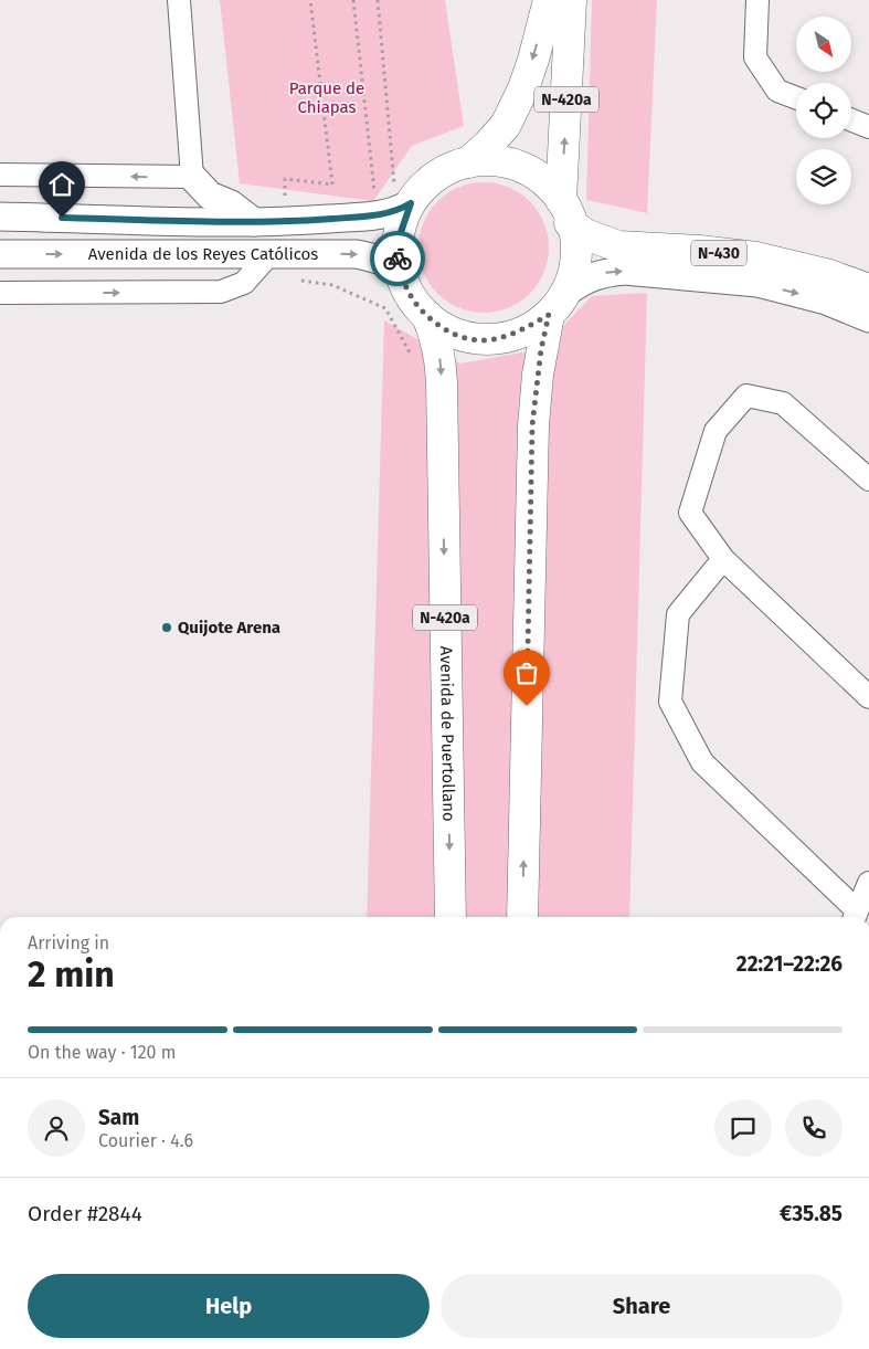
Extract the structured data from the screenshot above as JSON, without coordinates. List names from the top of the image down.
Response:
{
  "streets": {
    "highway": ["N-420a", "N-430", "Avenida de Puertollano"],
    "main road": ["Avenida de los Reyes Católicos"]
  },
  "crossings": [
    ["N-420a", "N-430"],
    ["N-420a", "Avenida de los Reyes Católicos"],
    ["N-420a", "Avenida de Puertollano"],
    ["N-430", "Avenida de los Reyes Católicos"],
    ["N-430", "Avenida de Puertollano"],
    ["Avenida de los Reyes Católicos", "Avenida de Puertollano"]
  ],
  "parks": ["Parque de Chiapas"],
  "places": ["Quijote Arena"],
  "north": "bottom right",
  "page": {
    "heading": ["2 min", "Arriving in", "22:21–22:26"],
    "panel": [
      "Sam",
      "Courier · 4.6",
      "Order #2844",
      "€35.85"
    ],
    "bar": "On the way · 120 m",
    "buttons": ["Help", "Share"]
  }
}
